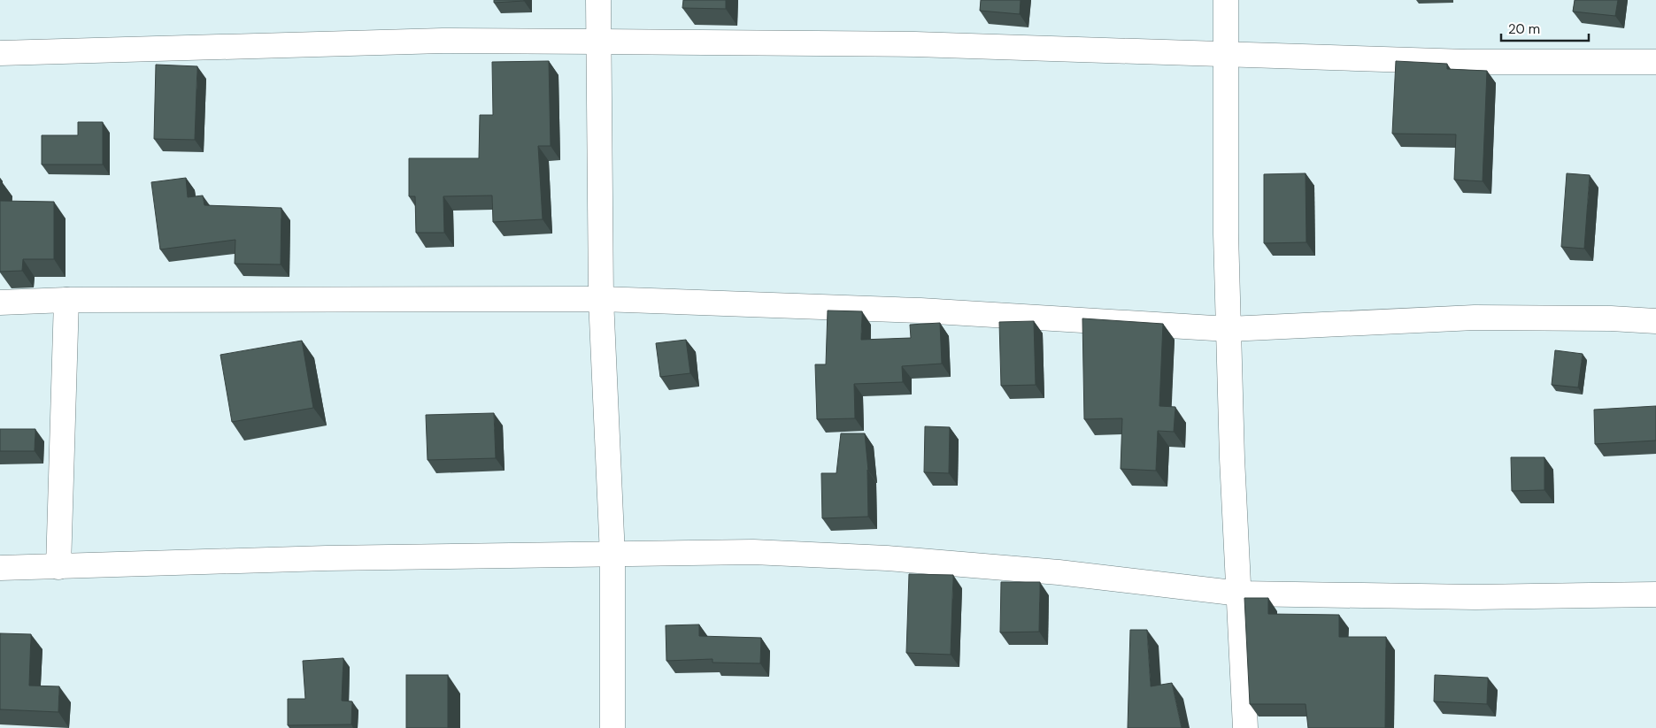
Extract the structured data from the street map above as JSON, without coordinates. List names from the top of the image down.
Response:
{
  "scale_bar": "20 m"
}
